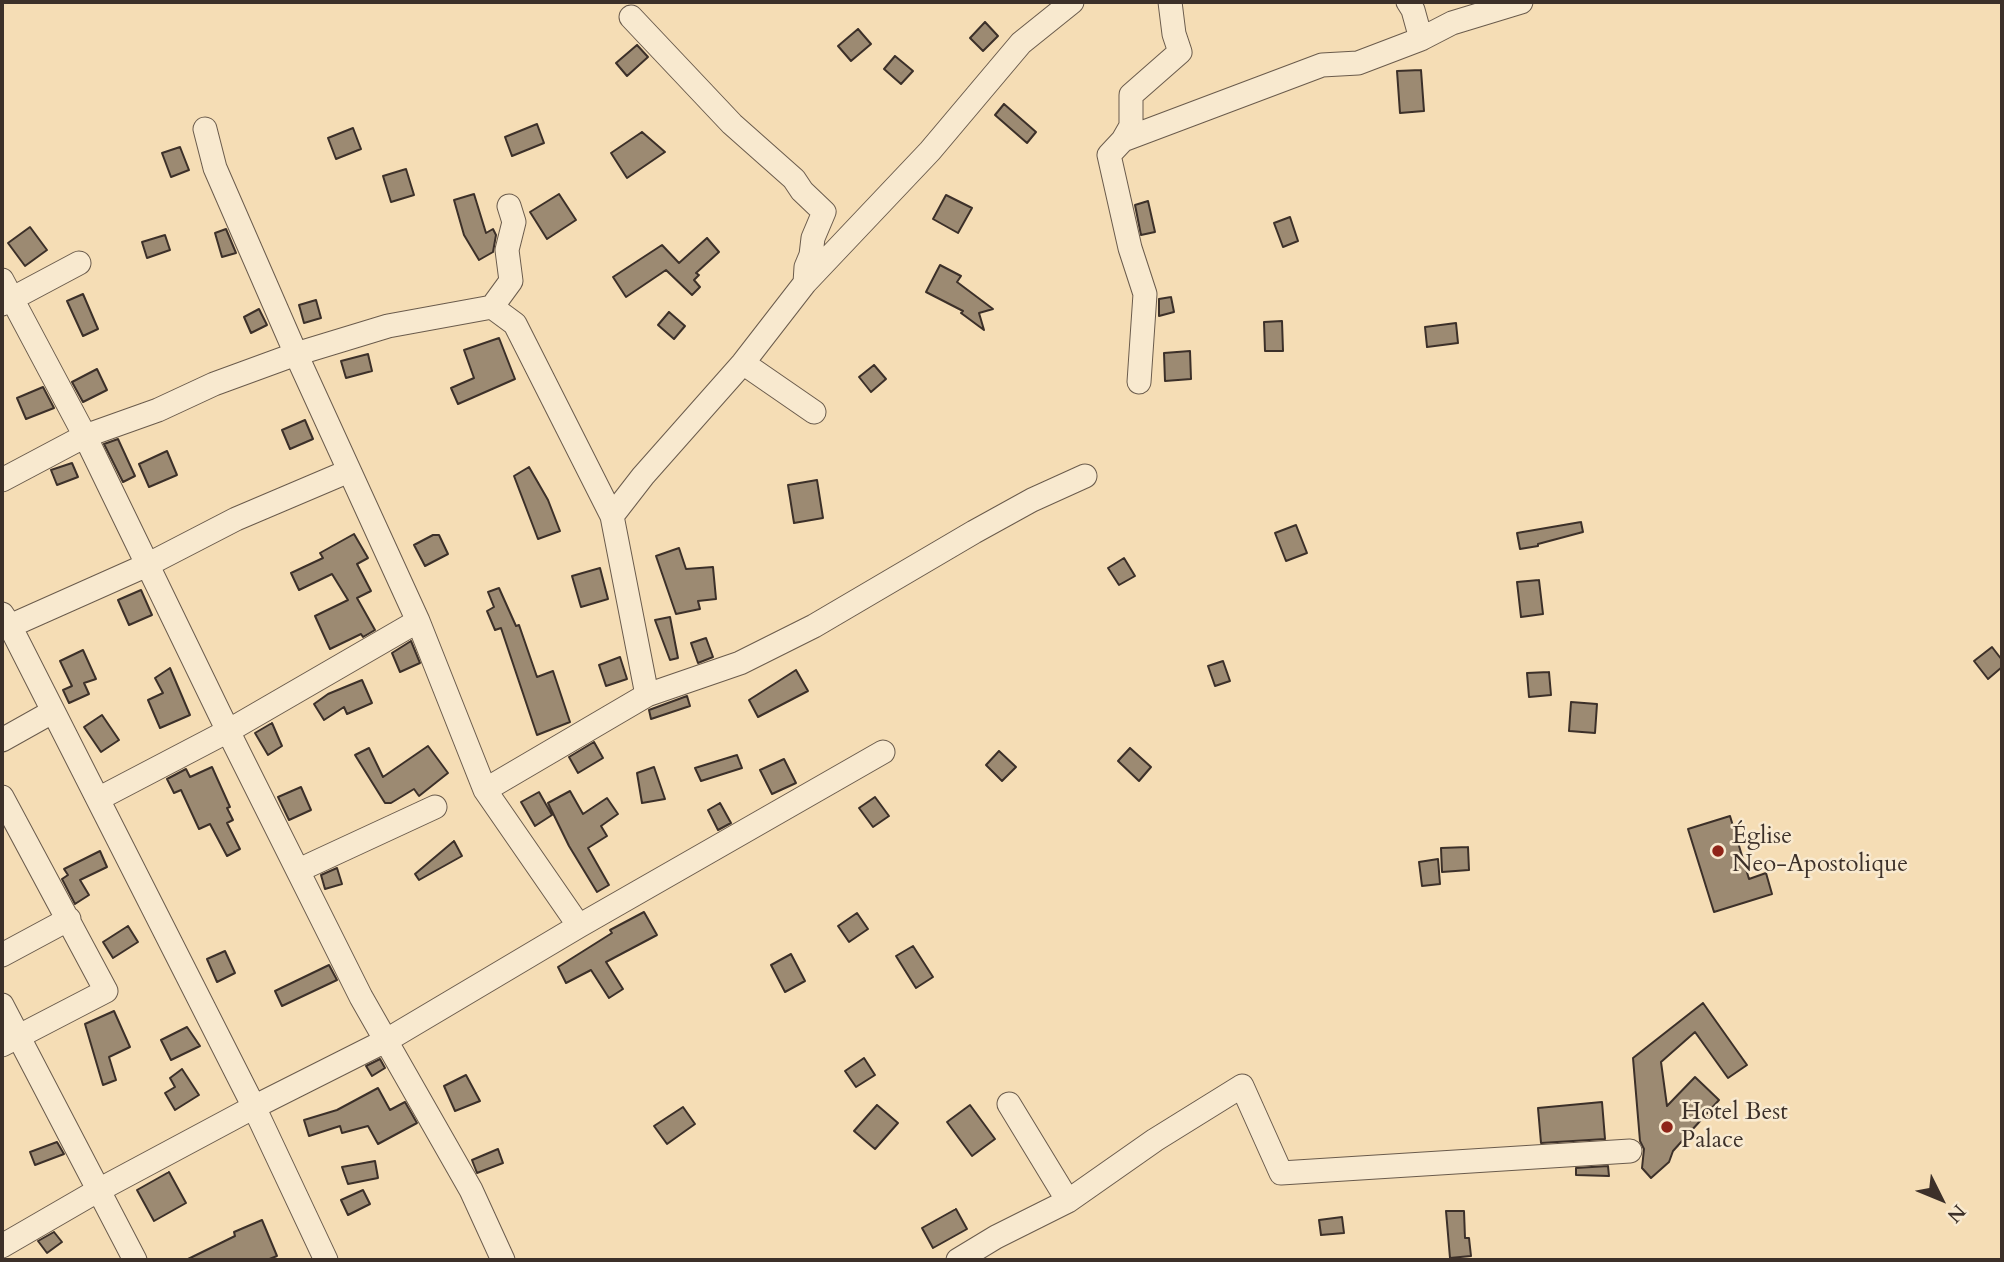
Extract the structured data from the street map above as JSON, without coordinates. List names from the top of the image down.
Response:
{
  "places": ["Église Neo-Apostolique", "Hotel Best Palace"],
  "north": "bottom right"
}
